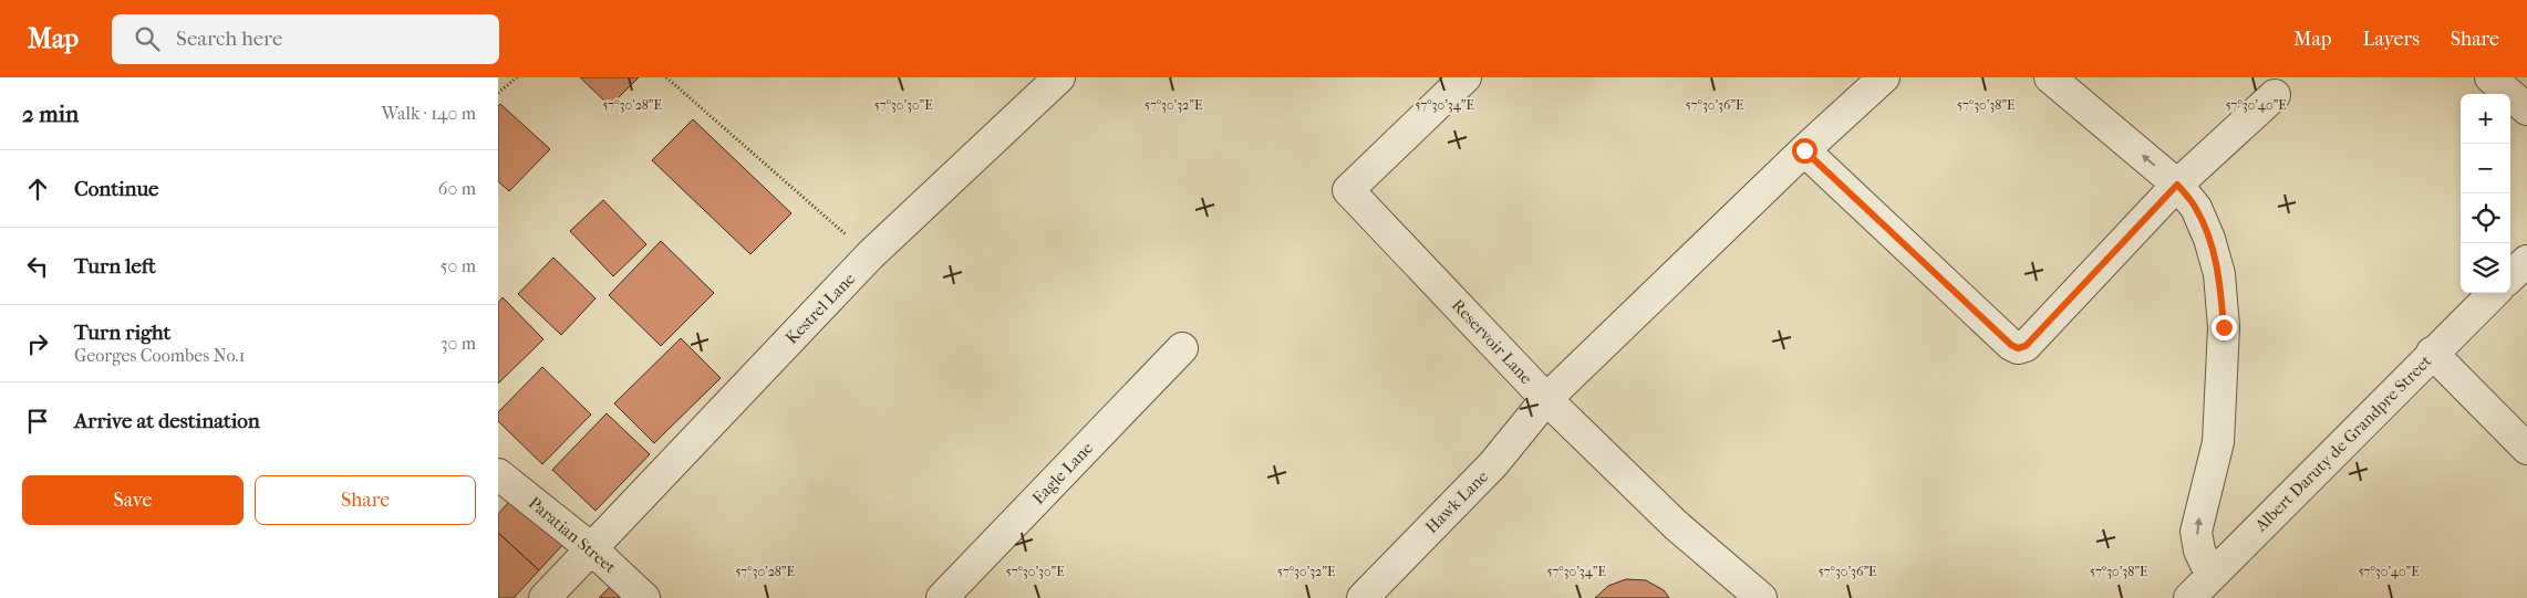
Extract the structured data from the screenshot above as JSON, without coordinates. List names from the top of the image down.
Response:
{
  "streets": {
    "street": [
      "Kestrel Lane",
      "Reservoir Lane",
      "Albert Daruty de Grandpre Street",
      "Eagle Lane",
      "Hawk Lane",
      "Paratian Street"
    ]
  },
  "crossings": [
    ["Kestrel Lane", "Paratian Street"],
    ["Reservoir Lane", "Hawk Lane"]
  ],
  "page": {
    "header": "Map",
    "search": "Search here",
    "nav": ["Map", "Layers", "Share"],
    "heading": ["2 min", "Walk · 140 m"],
    "map_buttons": ["+", "−"],
    "list": [
      ["Continue", "60 m"],
      ["Turn left", "50 m"],
      ["Turn right", "Georges Coombes No.1", "30 m"],
      "Arrive at destination"
    ],
    "buttons": ["Save", "Share"]
  },
  "coordinates": [
    "57°30'28\"E",
    "57°30'30\"E",
    "57°30'32\"E",
    "57°30'34\"E",
    "57°30'36\"E",
    "57°30'38\"E",
    "57°30'40\"E"
  ]
}
